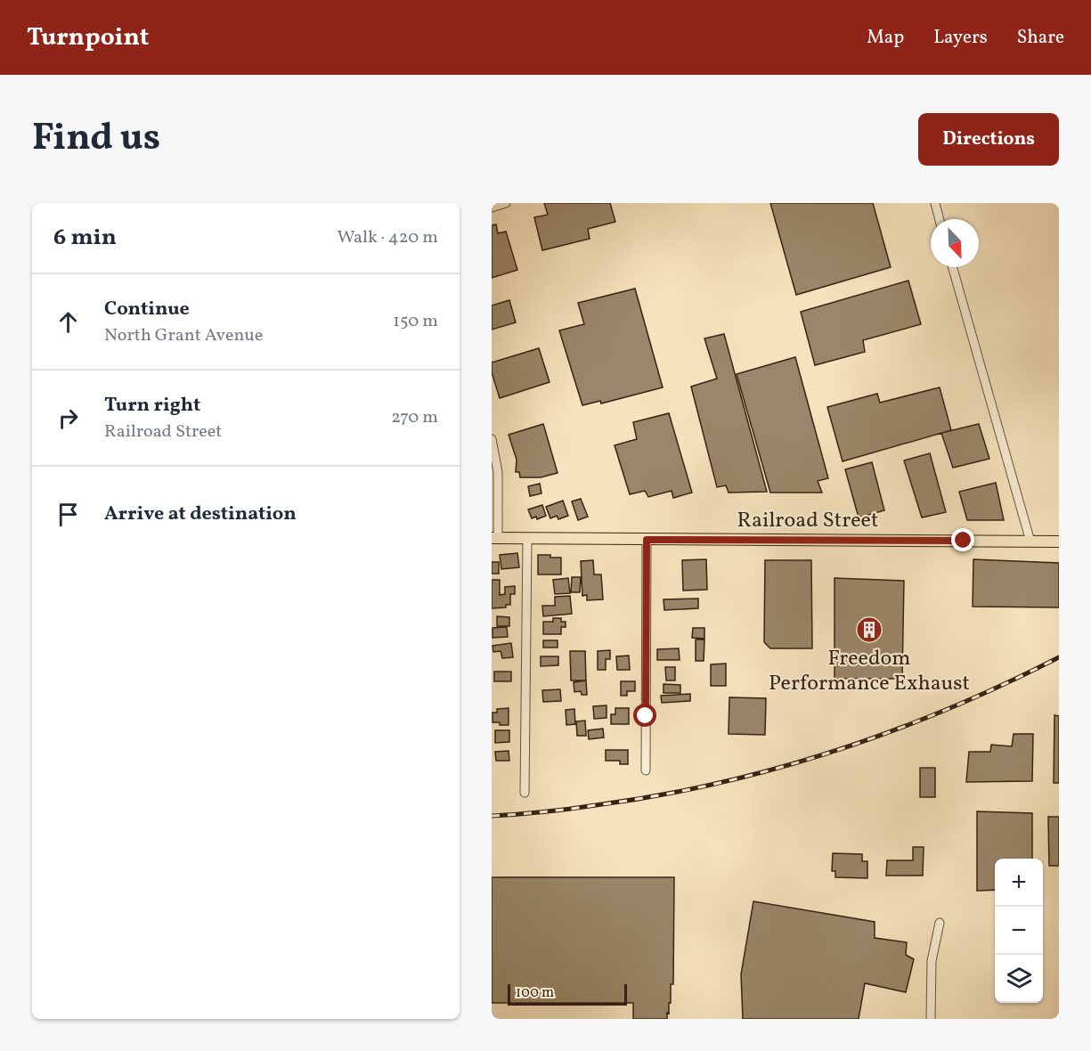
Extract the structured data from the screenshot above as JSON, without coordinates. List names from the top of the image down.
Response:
{
  "streets": {
    "main road": ["Railroad Street"]
  },
  "places": {
    "building": ["Freedom Performance Exhaust"]
  },
  "scale_bar": "100 m",
  "north": "bottom right",
  "page": {
    "header": "Turnpoint",
    "nav": ["Map", "Layers", "Share"],
    "title": "Find us",
    "buttons": "Directions",
    "heading": ["6 min", "Walk · 420 m"],
    "list": [
      ["Continue", "North Grant Avenue", "150 m"],
      ["Turn right", "Railroad Street", "270 m"],
      "Arrive at destination"
    ],
    "map_buttons": ["+", "−"],
    "scale": "100 m"
  }
}
